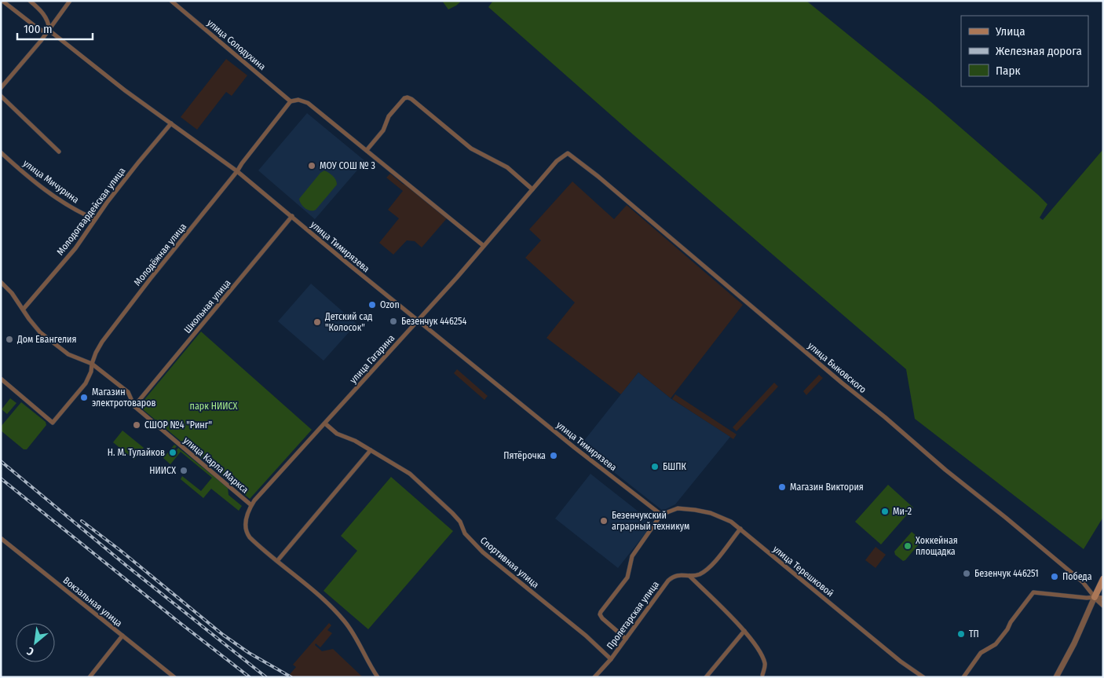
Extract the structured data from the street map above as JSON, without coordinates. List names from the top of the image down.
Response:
{
  "streets": {
    "street": [
      "улица Солодухина",
      "улица Мичурина",
      "Молодогвардейская улица",
      "улица Тимирязева",
      "Молодёжная улица",
      "Школьная улица",
      "улица Гагарина",
      "улица Быковского",
      "улица Карла Маркса",
      "Спортивная улица",
      "улица Терешковой",
      "Вокзальная улица",
      "Пролетарская улица"
    ]
  },
  "crossings": [
    ["улица Солодухина", "Молодёжная улица"],
    ["улица Мичурина", "Молодогвардейская улица"],
    ["Молодогвардейская улица", "улица Тимирязева"],
    ["Молодогвардейская улица", "улица Карла Маркса"],
    ["улица Тимирязева", "Молодёжная улица"],
    ["улица Тимирязева", "Школьная улица"],
    ["улица Тимирязева", "улица Гагарина"],
    ["улица Тимирязева", "улица Терешковой"],
    ["Молодёжная улица", "улица Карла Маркса"],
    ["Школьная улица", "улица Карла Маркса"],
    ["улица Гагарина", "улица Быковского"],
    ["улица Гагарина", "улица Карла Маркса"],
    ["улица Гагарина", "Спортивная улица"],
    ["Спортивная улица", "Пролетарская улица"],
    ["улица Терешковой", "Пролетарская улица"]
  ],
  "parks": ["парк НИИСХ"],
  "places": [
    "МОУ СОШ № 3",
    "Ozon",
    "Безенчук 446254",
    "Детский сад \"Колосок\"",
    "Дом Евангелия",
    "Магазин электротоваров",
    "СШОР №4 \"Ринг\"",
    "Н. М. Тулайков",
    "Пятёрочка",
    "БШПК",
    "НИИСХ",
    "Магазин Виктория",
    "Ми-2",
    "Безенчукский аграрный техникум",
    "Хоккейная площадка",
    "Безенчук 446251",
    "Победа",
    "ТП"
  ],
  "legend": ["Улица", "Железная дорога", "Парк"],
  "scale_bar": "100 m",
  "north": "bottom left"
}
